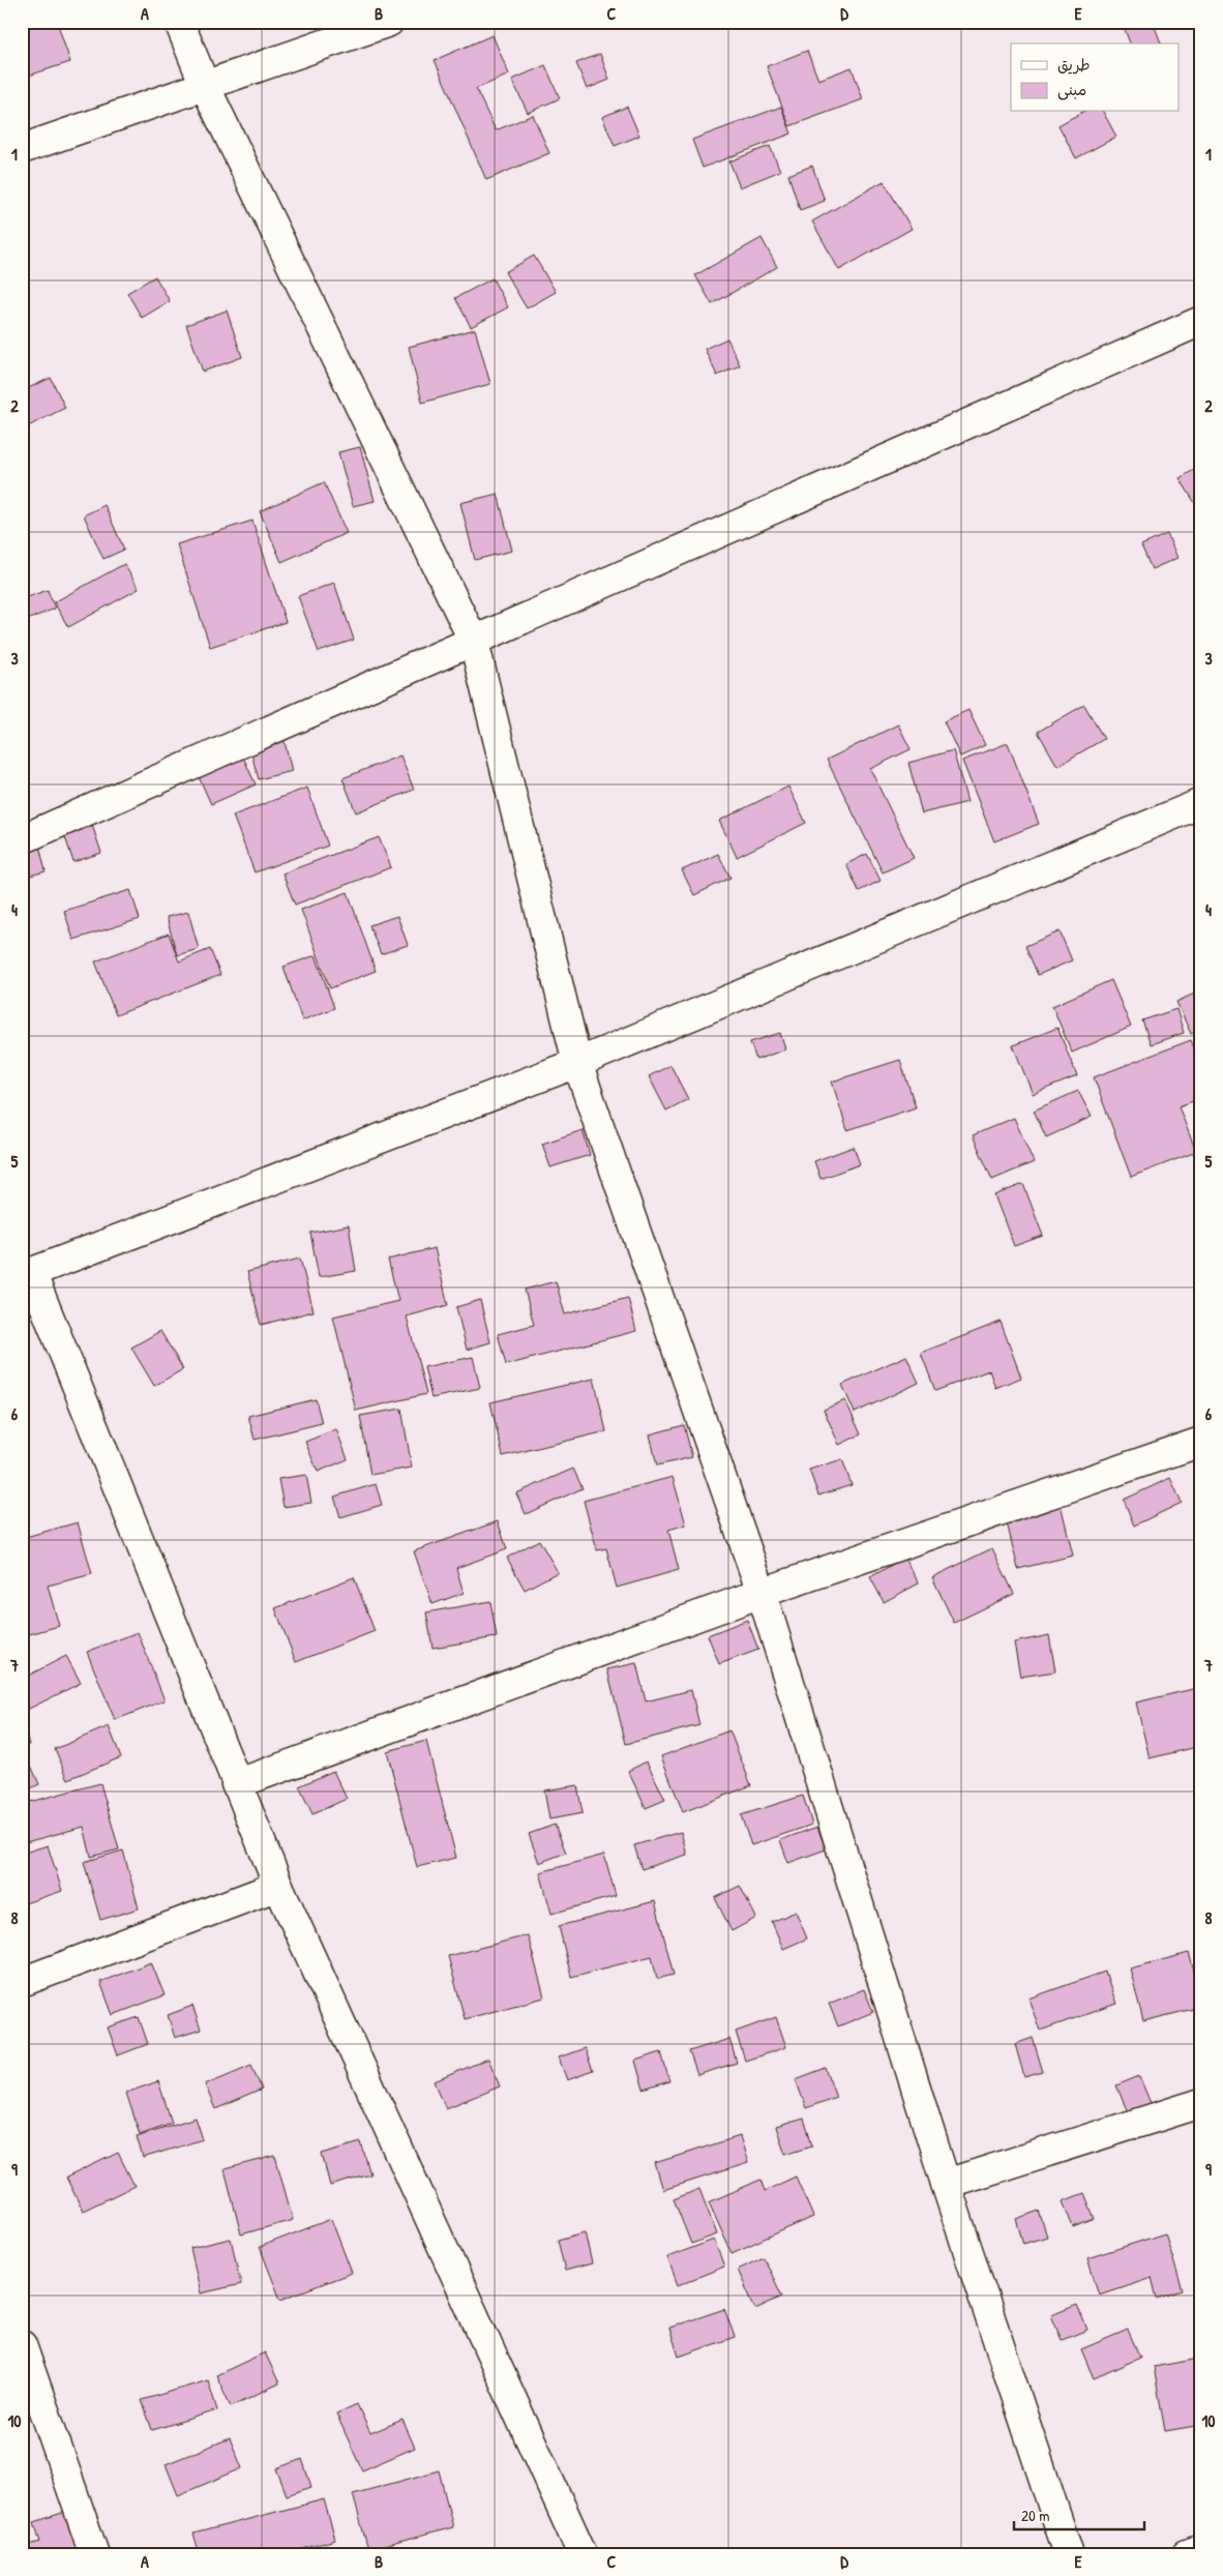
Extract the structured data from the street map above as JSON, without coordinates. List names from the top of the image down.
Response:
{
  "legend": ["طريق", "مبنى"],
  "scale_bar": "20 m",
  "grid": {
    "columns": [
      "A",
      "B",
      "C",
      "D",
      "E"
    ],
    "rows": [
      "1",
      "2",
      "3",
      "4",
      "5",
      "6",
      "7",
      "8",
      "9",
      "10"
    ]
  }
}
